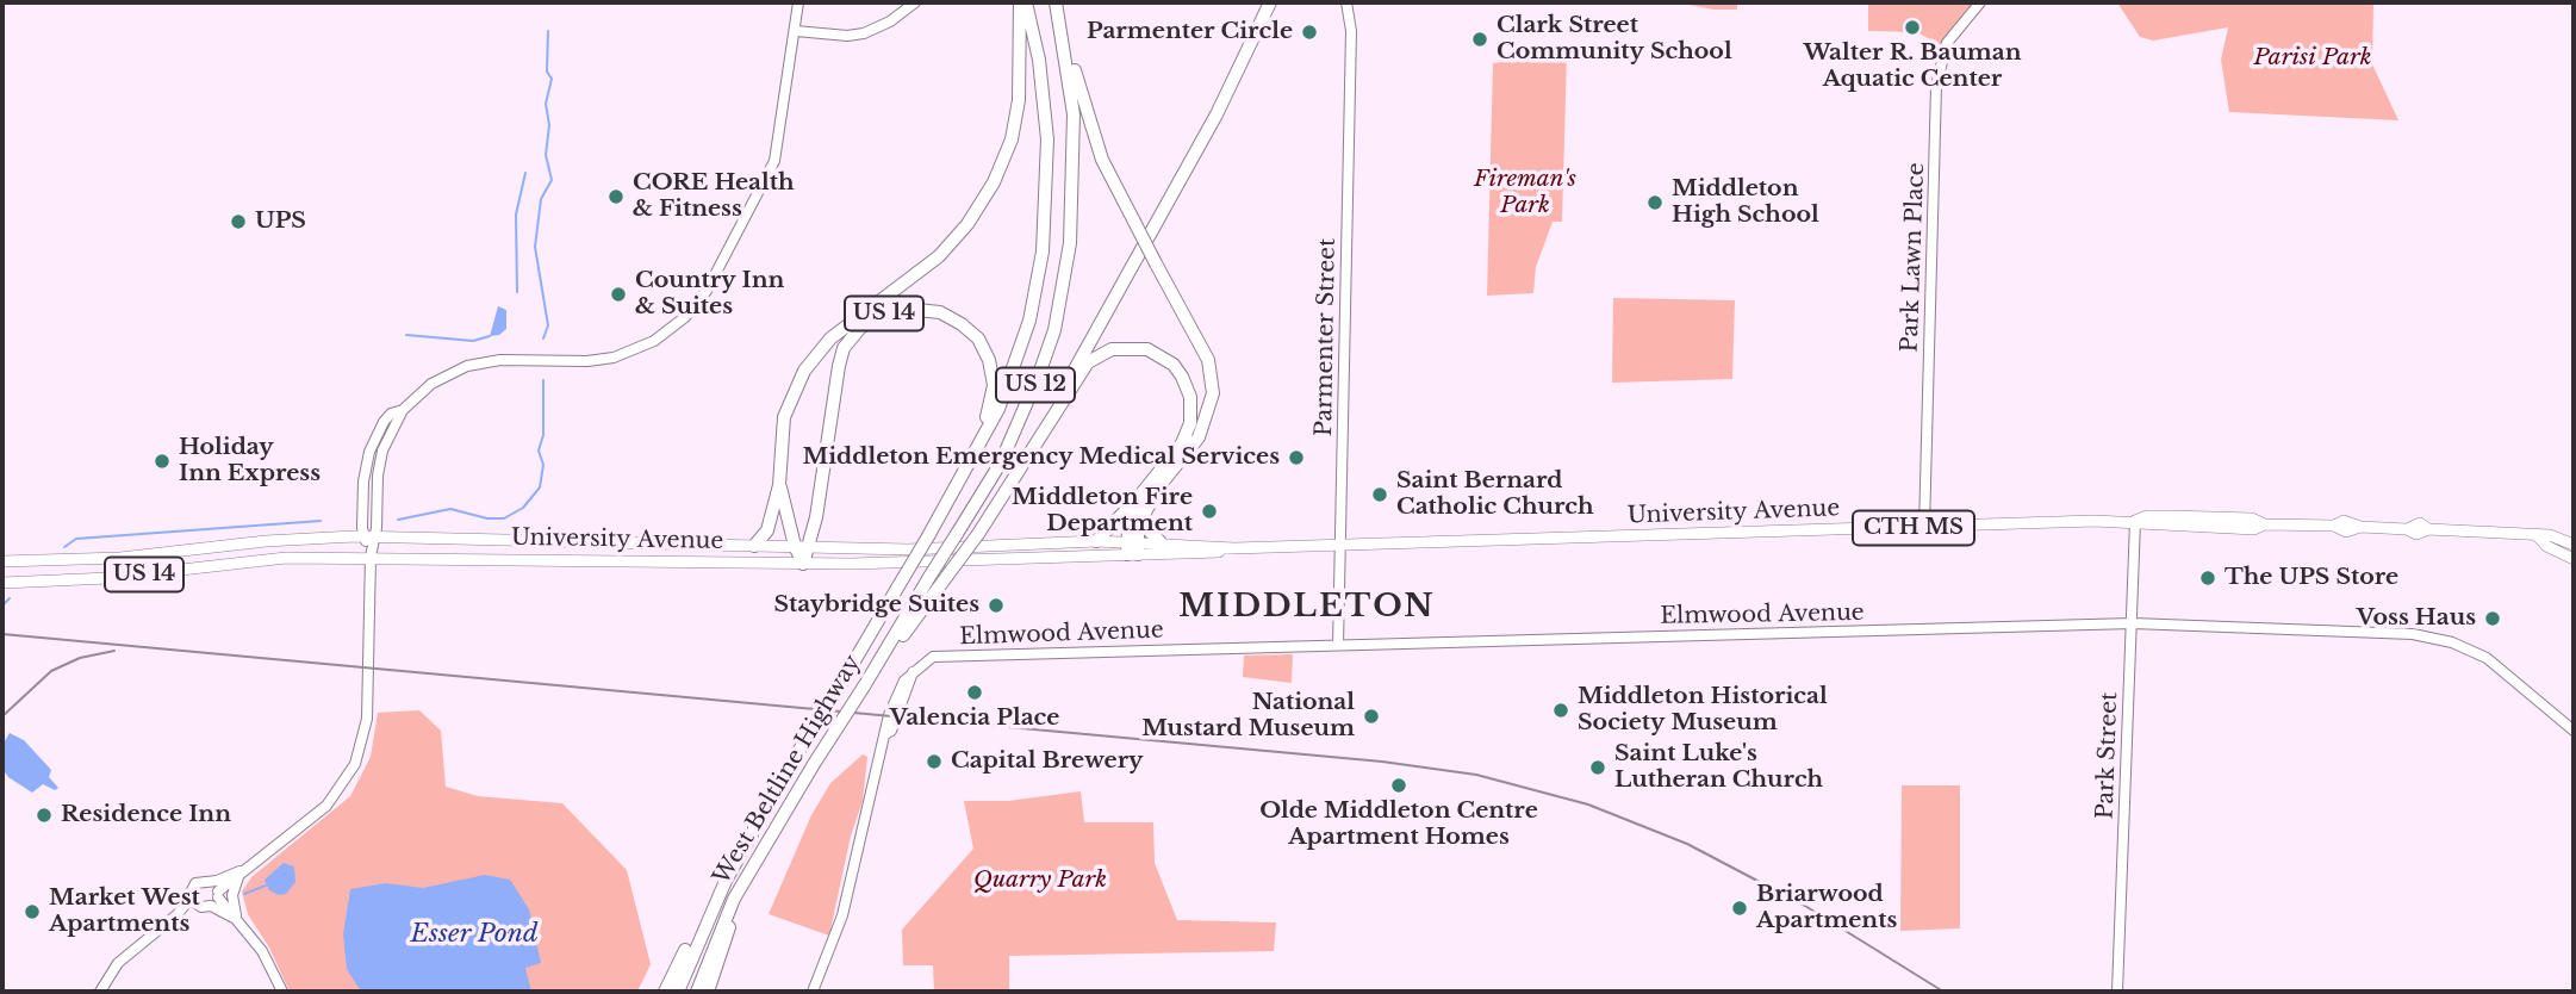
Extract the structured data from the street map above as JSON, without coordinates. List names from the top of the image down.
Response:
{
  "streets": {
    "highway": ["US 14", "US 12", "West Beltline Highway"],
    "main road": ["University Avenue", "CTH MS"],
    "street": [
      "Park Lawn Place",
      "Parmenter Street",
      "Elmwood Avenue",
      "Park Street"
    ]
  },
  "crossings": [
    ["Park Lawn Place", "University Avenue"],
    ["US 14", "US 12"],
    ["US 14", "University Avenue"],
    ["US 14", "West Beltline Highway"],
    ["Parmenter Street", "University Avenue"],
    ["Parmenter Street", "Elmwood Avenue"],
    ["US 12", "West Beltline Highway"],
    ["University Avenue", "Park Street"],
    ["Elmwood Avenue", "Park Street"]
  ],
  "districts": ["MIDDLETON"],
  "water": ["Esser Pond"],
  "parks": ["Parisi Park", "Fireman's Park", "Quarry Park"],
  "places": [
    "Walter R. Bauman Aquatic Center",
    "Parmenter Circle",
    "Clark Street Community School",
    "CORE Health & Fitness",
    "Middleton High School",
    "UPS",
    "Country Inn & Suites",
    "Middleton Emergency Medical Services",
    "Holiday Inn Express",
    "Saint Bernard Catholic Church",
    "Middleton Fire Department",
    "The UPS Store",
    "Staybridge Suites",
    "Voss Haus",
    "Valencia Place",
    "Middleton Historical Society Museum",
    "National Mustard Museum",
    "Capital Brewery",
    "Saint Luke's Lutheran Church",
    "Olde Middleton Centre Apartment Homes",
    "Residence Inn",
    "Briarwood Apartments",
    "Market West Apartments"
  ]
}
